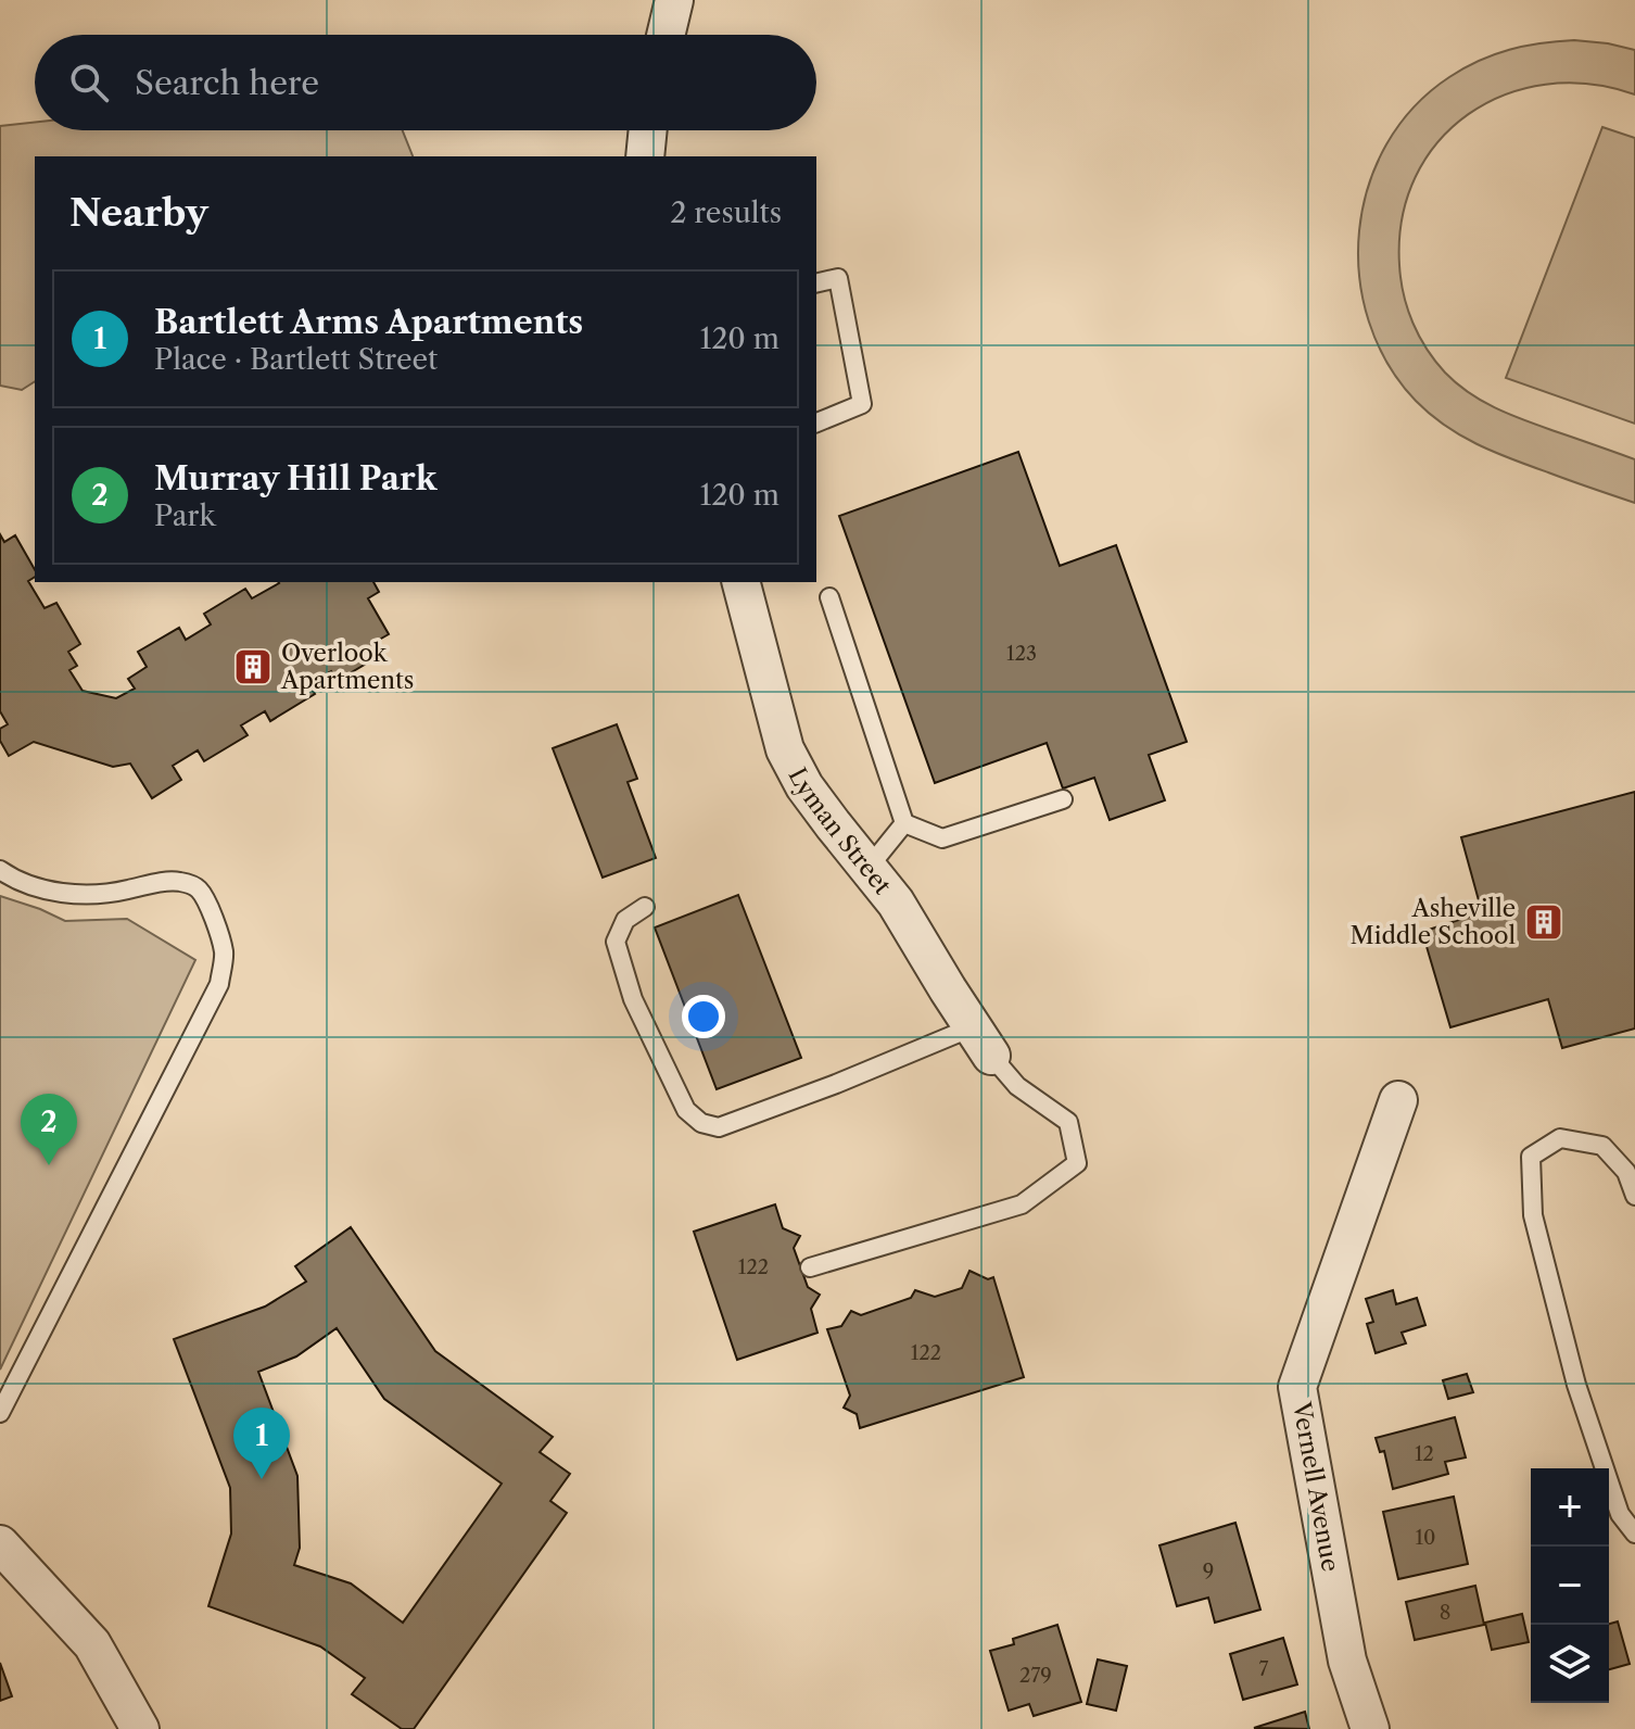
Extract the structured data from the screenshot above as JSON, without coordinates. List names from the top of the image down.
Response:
{
  "streets": {
    "street": ["Lyman Street", "Vernell Avenue"]
  },
  "places": {
    "building": ["Overlook Apartments", "Asheville Middle School"]
  },
  "house_numbers": [
    "123",
    "122",
    "122",
    "12",
    "10",
    "9",
    "8",
    "7",
    "279"
  ],
  "page": {
    "search": "Search here",
    "heading": ["Nearby", "2 results"],
    "list": [
      {
        "mark": "1",
        "name": "Bartlett Arms Apartments",
        "note": "Place · Bartlett Street",
        "value": "120 m"
      },
      {
        "mark": "2",
        "name": "Murray Hill Park",
        "note": "Park",
        "value": "120 m"
      }
    ],
    "pins": ["2", "1"],
    "map_buttons": ["+", "−"]
  }
}
